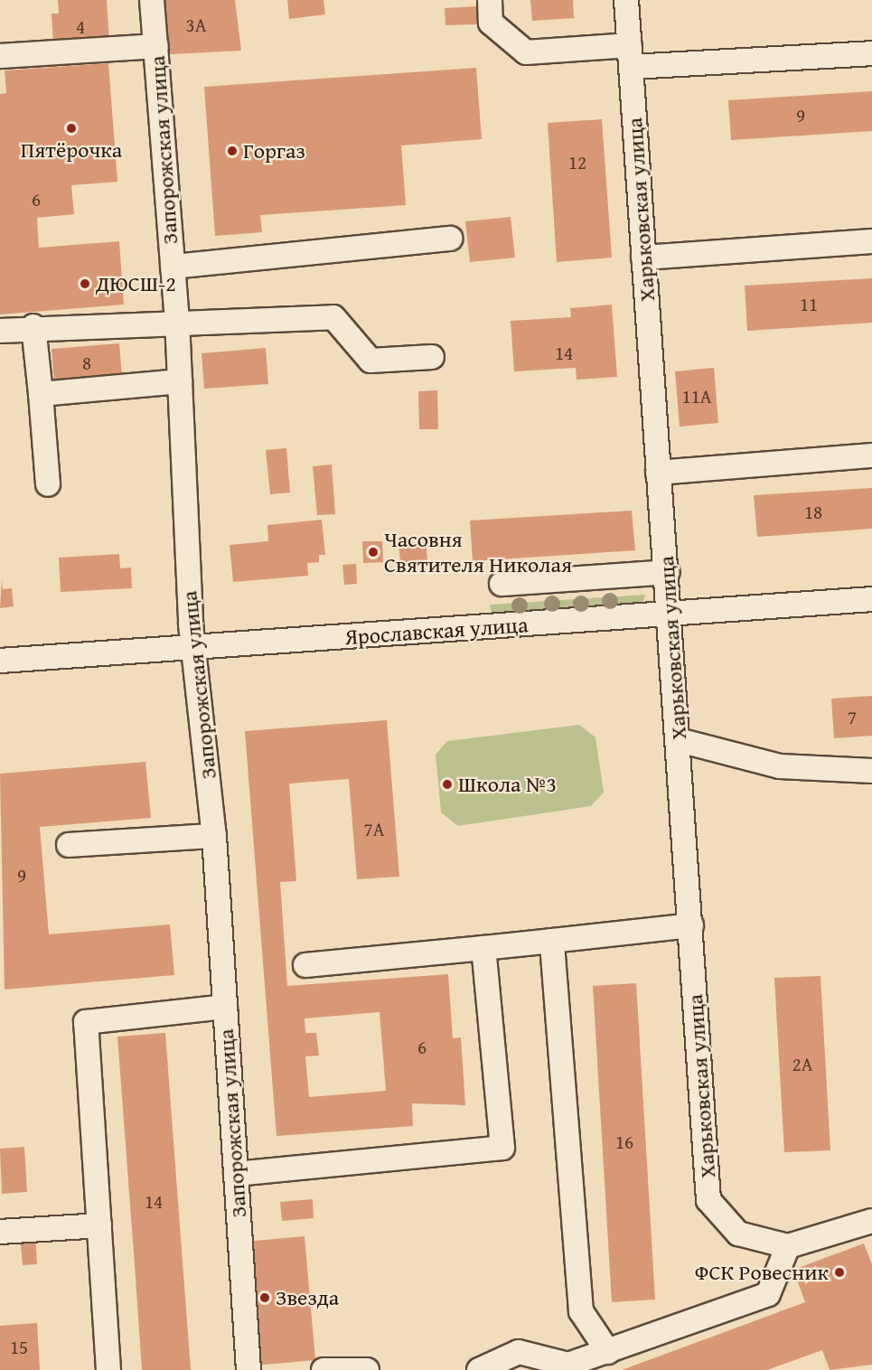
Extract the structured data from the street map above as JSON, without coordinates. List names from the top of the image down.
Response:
{
  "streets": {
    "street": ["Запорожская улица", "Харьковская улица", "Ярославская улица"]
  },
  "crossings": [
    ["Запорожская улица", "Ярославская улица"],
    ["Харьковская улица", "Ярославская улица"]
  ],
  "places": [
    "Пятёрочка",
    "Горгаз",
    "ДЮСШ-2",
    "Часовня Святителя Николая",
    "Школа №3",
    "ФСК Ровесник",
    "Звезда"
  ],
  "house_numbers": [
    "3А",
    "4",
    "9",
    "12",
    "6",
    "11",
    "14",
    "8",
    "11А",
    "18",
    "7",
    "7А",
    "9",
    "6",
    "2А",
    "16",
    "14",
    "15"
  ]
}
